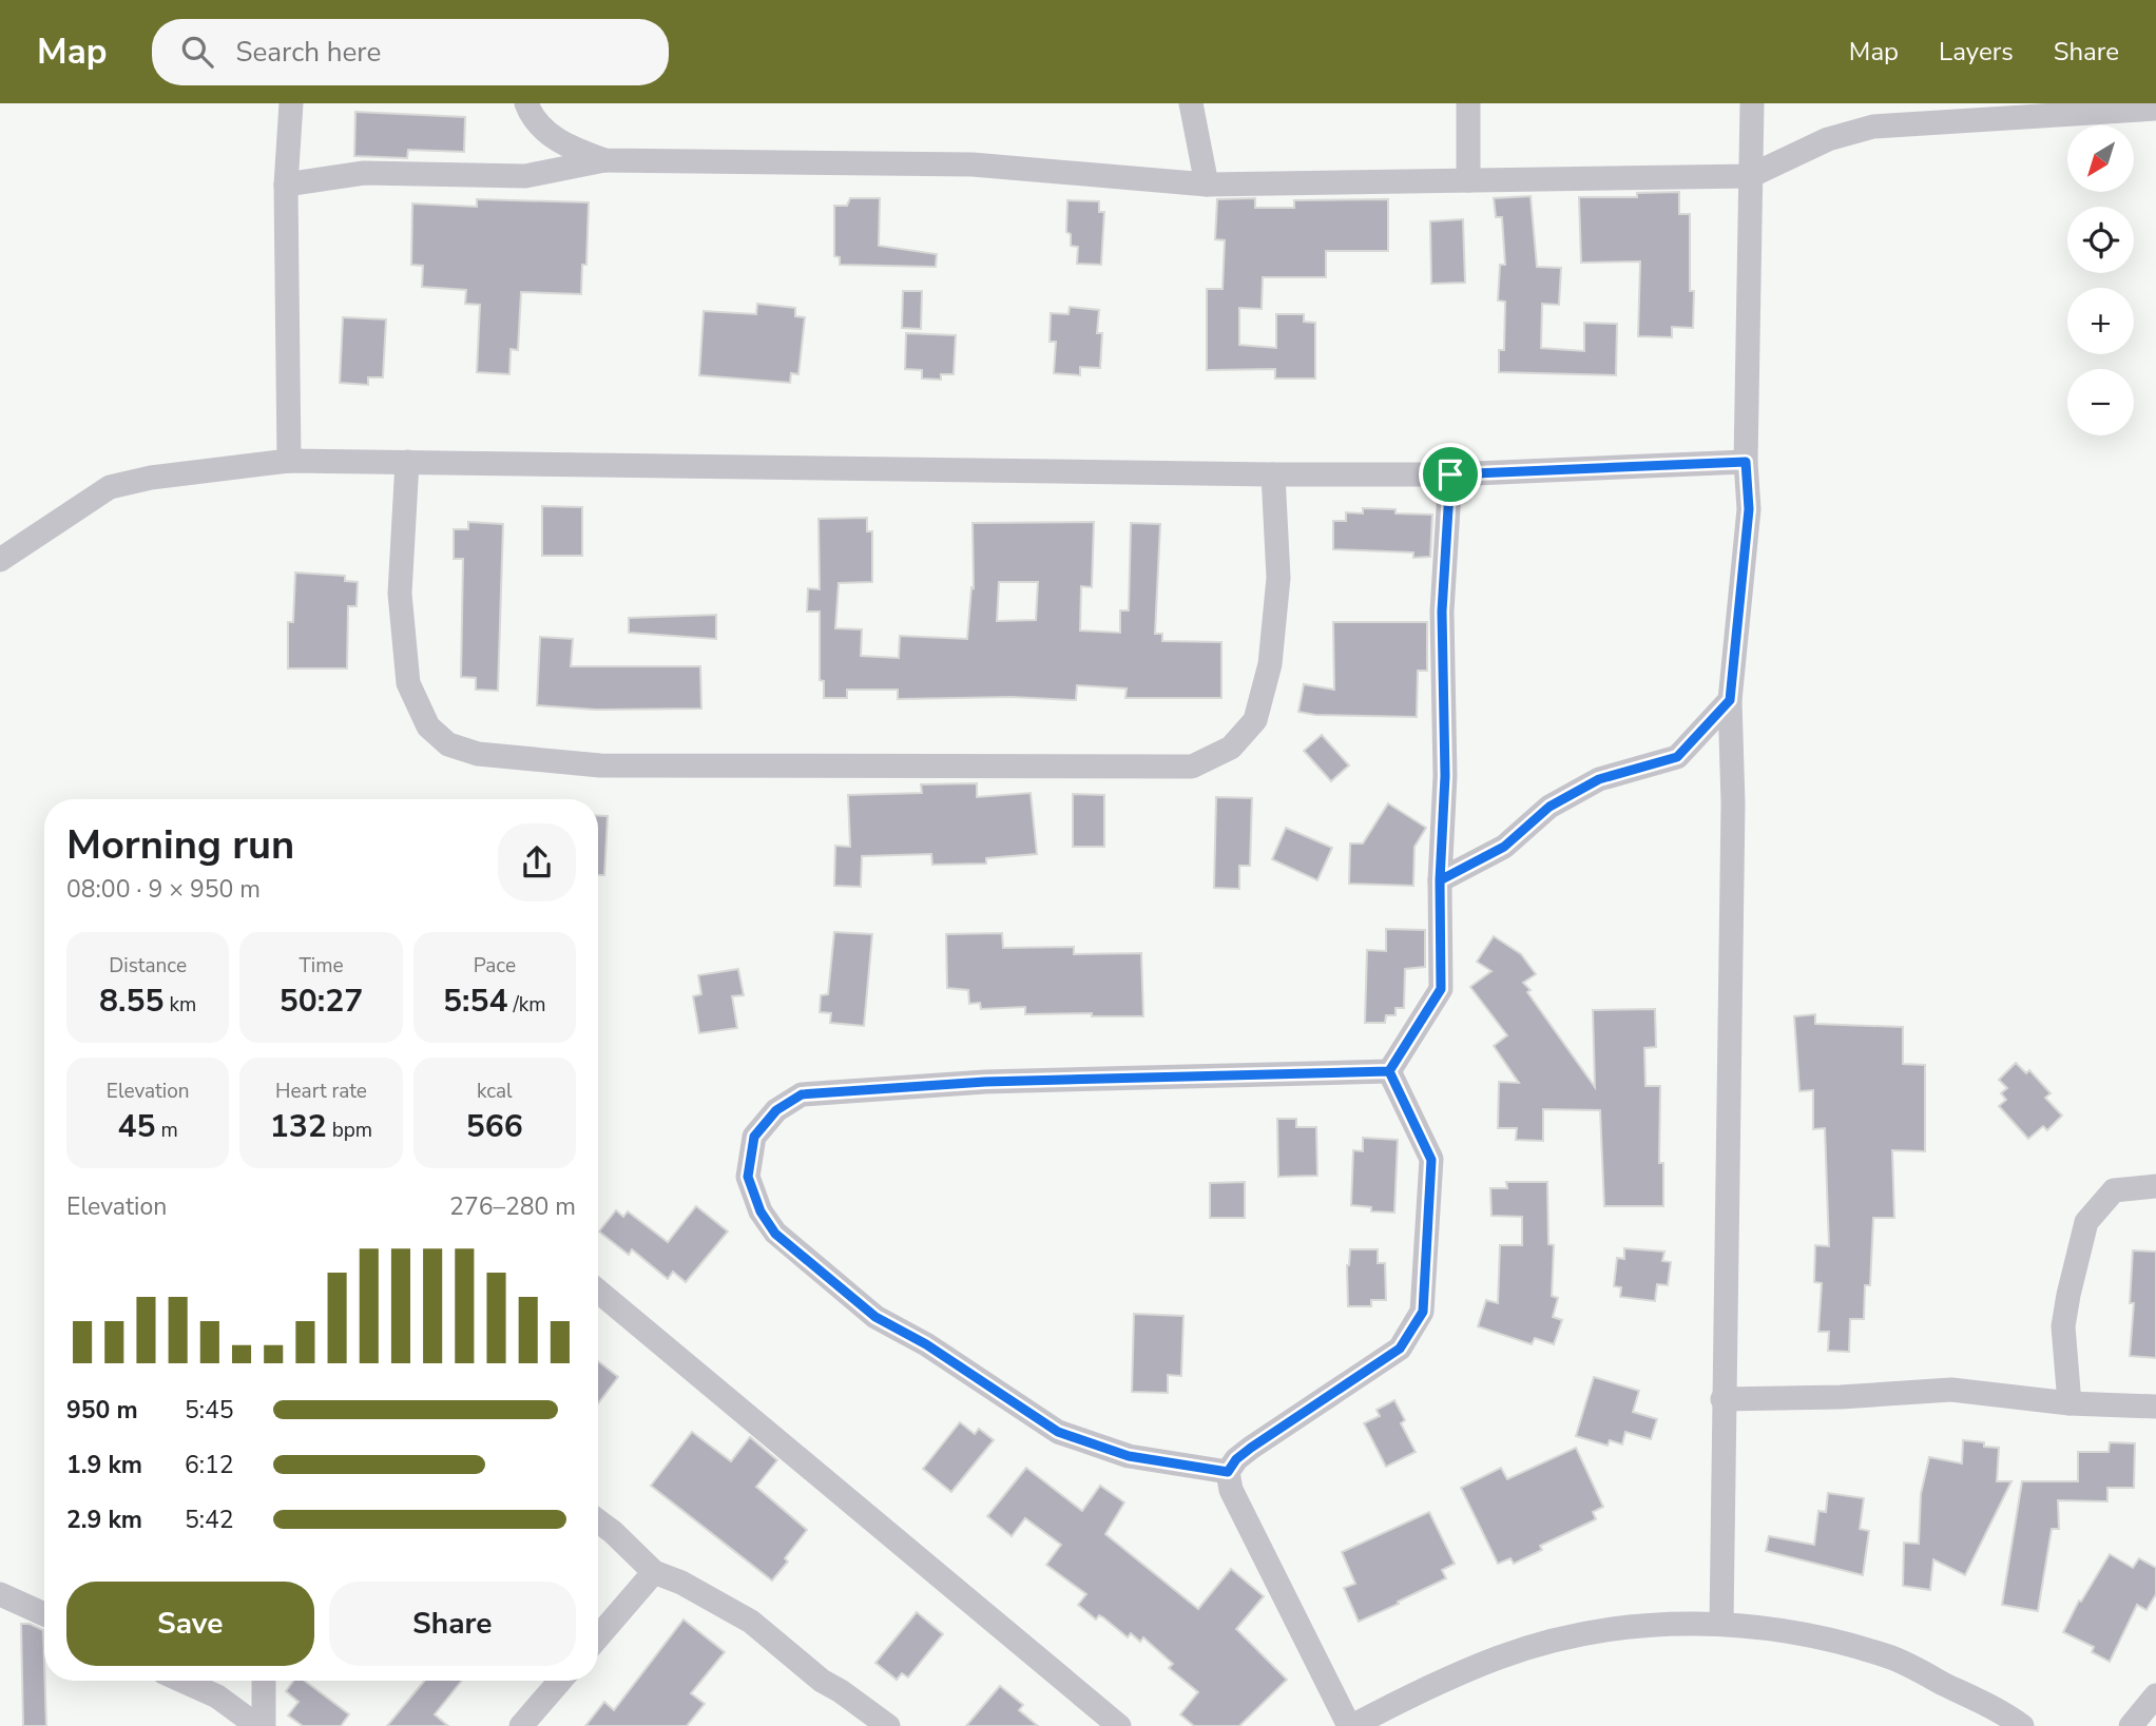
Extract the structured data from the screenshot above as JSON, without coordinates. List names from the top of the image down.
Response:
{
  "north": "bottom left",
  "page": {
    "header": "Map",
    "search": "Search here",
    "nav": ["Map", "Layers", "Share"],
    "map_buttons": ["+", "−"],
    "heading": ["Morning run", "08:00 · 9 × 950 m"],
    "stats": [
      ["Distance", "8.55 km"],
      ["Time", "50:27"],
      ["Pace", "5:54 /km"],
      ["Elevation", "45 m"],
      ["Heart rate", "132 bpm"],
      ["kcal", "566"]
    ],
    "chart": ["Elevation", "276–280 m"],
    "list": [
      {
        "name": "950 m",
        "note": "5:45"
      },
      {
        "name": "1.9 km",
        "note": "6:12"
      },
      {
        "name": "2.9 km",
        "note": "5:42"
      }
    ],
    "buttons": ["Save", "Share"]
  }
}
